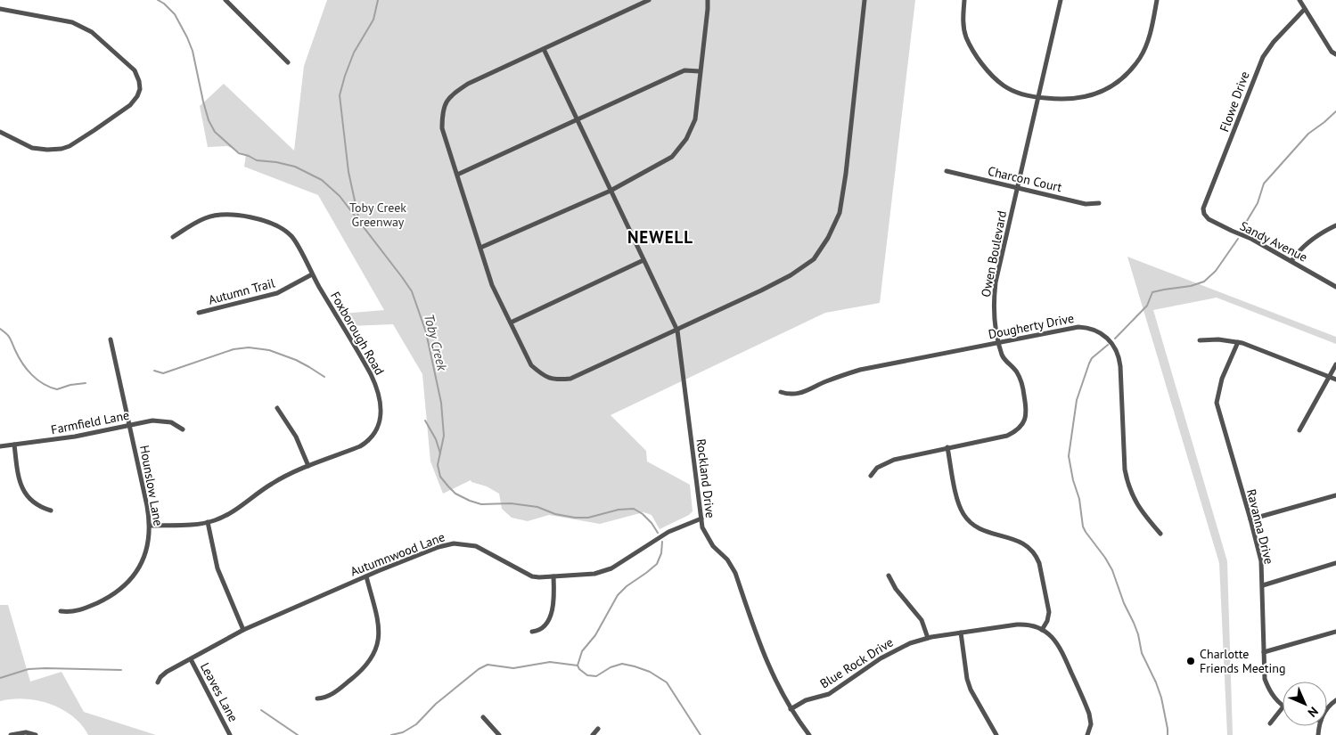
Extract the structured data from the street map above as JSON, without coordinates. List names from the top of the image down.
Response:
{
  "streets": {
    "street": [
      "Flowe Drive",
      "Charcon Court",
      "Sandy Avenue",
      "Owen Boulevard",
      "Autumn Trail",
      "Dougherty Drive",
      "Foxborough Road",
      "Farmfield Lane",
      "Rockland Drive",
      "Hounslow Lane",
      "Ravanna Drive",
      "Autumnwood Lane",
      "Blue Rock Drive",
      "Leaves Lane"
    ]
  },
  "crossings": [
    ["Flowe Drive", "Sandy Avenue"],
    ["Charcon Court", "Owen Boulevard"],
    ["Owen Boulevard", "Dougherty Drive"],
    ["Autumn Trail", "Foxborough Road"],
    ["Foxborough Road", "Hounslow Lane"],
    ["Farmfield Lane", "Hounslow Lane"],
    ["Rockland Drive", "Autumnwood Lane"],
    ["Rockland Drive", "Blue Rock Drive"],
    ["Autumnwood Lane", "Leaves Lane"]
  ],
  "districts": ["NEWELL"],
  "water": ["Toby Creek"],
  "parks": ["Toby Creek Greenway"],
  "places": ["Charlotte Friends Meeting"],
  "north": "bottom right"
}
